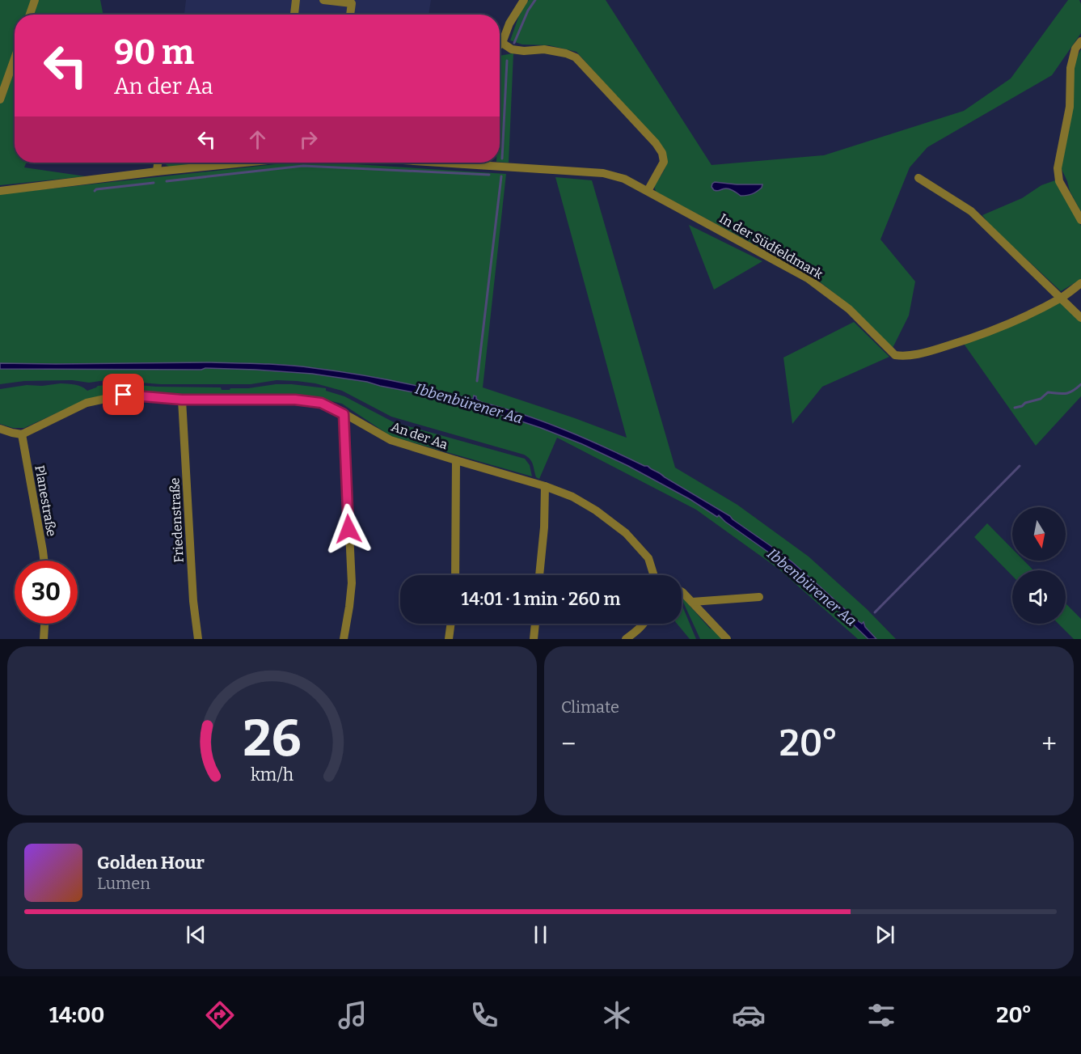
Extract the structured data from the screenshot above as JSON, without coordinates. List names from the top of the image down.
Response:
{
  "streets": {
    "street": [
      "In der Südfeldmark",
      "An der Aa",
      "Planestraße",
      "Friedenstraße"
    ]
  },
  "crossings": [
    ["An der Aa", "Planestraße"],
    ["An der Aa", "Friedenstraße"]
  ],
  "water": ["Ibbenbürener Aa"],
  "north": "bottom",
  "page": {
    "turn": ["90 m", "An der Aa"],
    "limit": "30",
    "trip": "14:01 · 1 min · 260 m",
    "tile": "Climate",
    "heat": ["−", "20°", "+"],
    "song": ["Golden Hour", "Lumen"],
    "tabs": ["14:00", "20°"],
    "gauge": ["26", "km/h"]
  }
}
